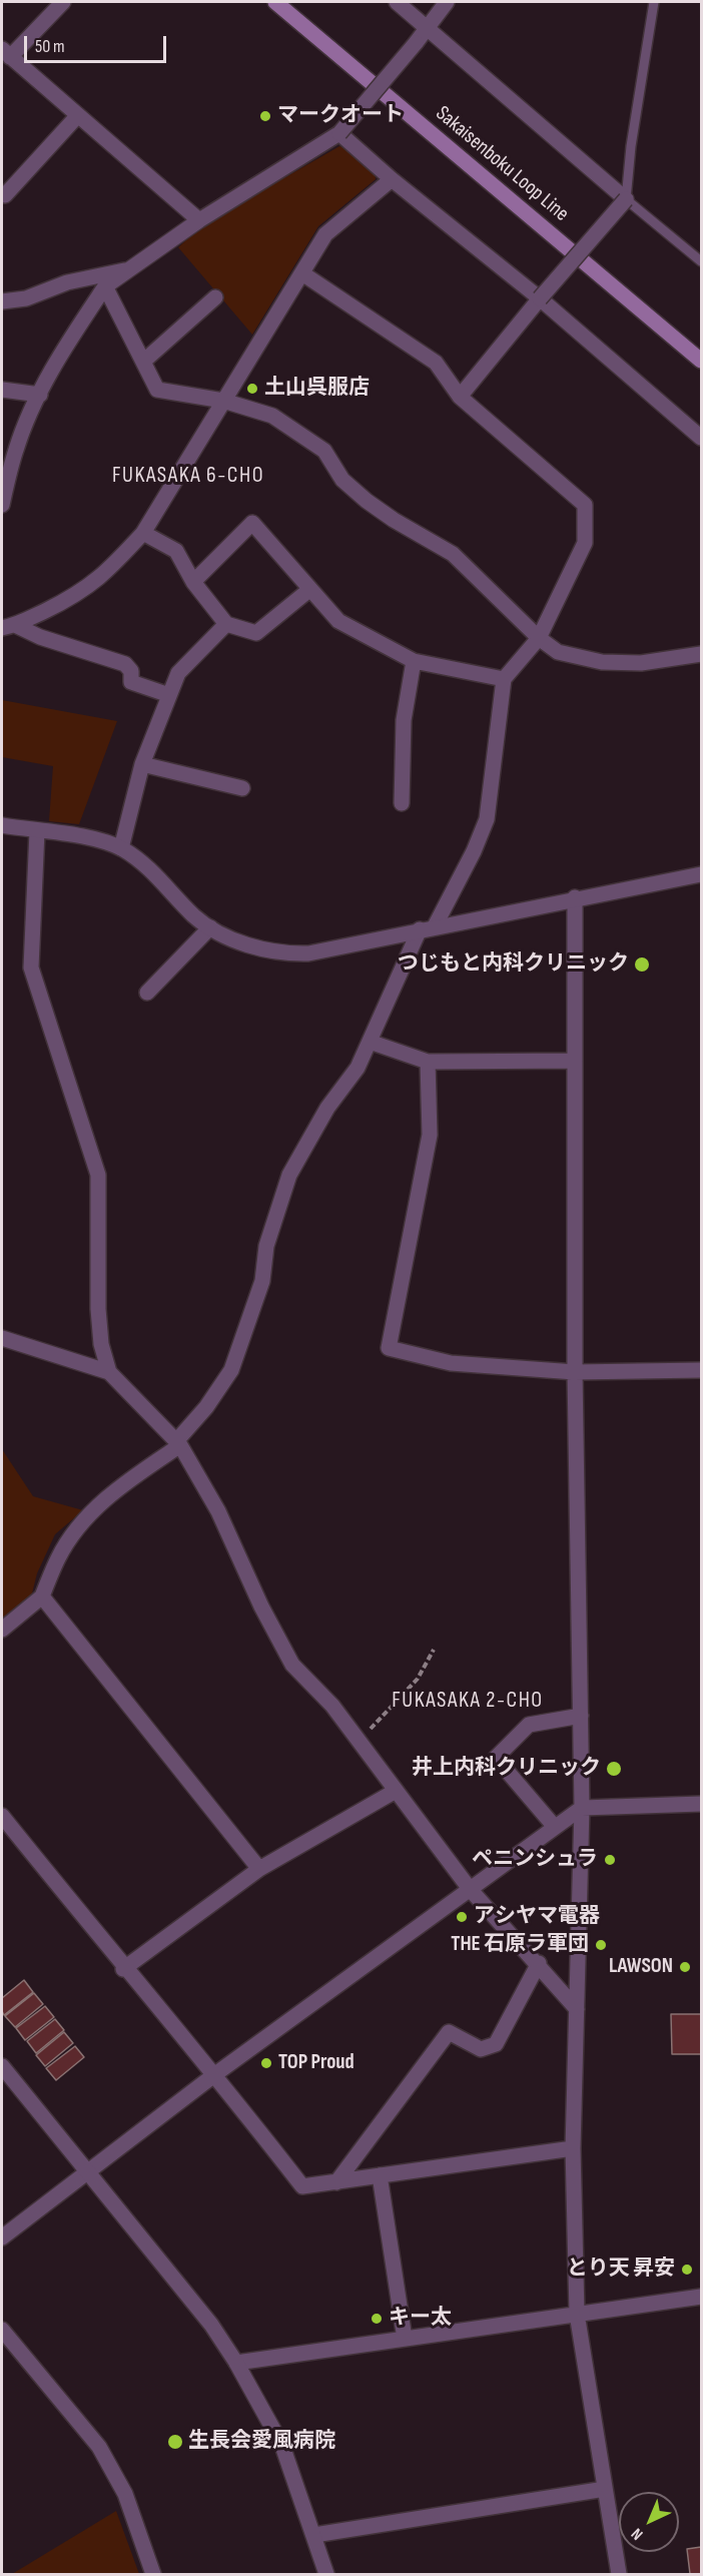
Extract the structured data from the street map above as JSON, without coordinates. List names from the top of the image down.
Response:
{
  "streets": {
    "main road": ["Sakaisenboku Loop Line"]
  },
  "districts": ["FUKASAKA 6-CHO", "FUKASAKA 2-CHO"],
  "places": [
    "マークオート",
    "土山呉服店",
    "つじもと内科クリニック",
    "井上内科クリニック",
    "ペニンシュラ",
    "アシヤマ電器",
    "THE 石原ラ軍団",
    "LAWSON",
    "TOP Proud",
    "とり天 昇安",
    "キー太",
    "生長会愛風病院"
  ],
  "scale_bar": "50 m",
  "north": "bottom left"
}
